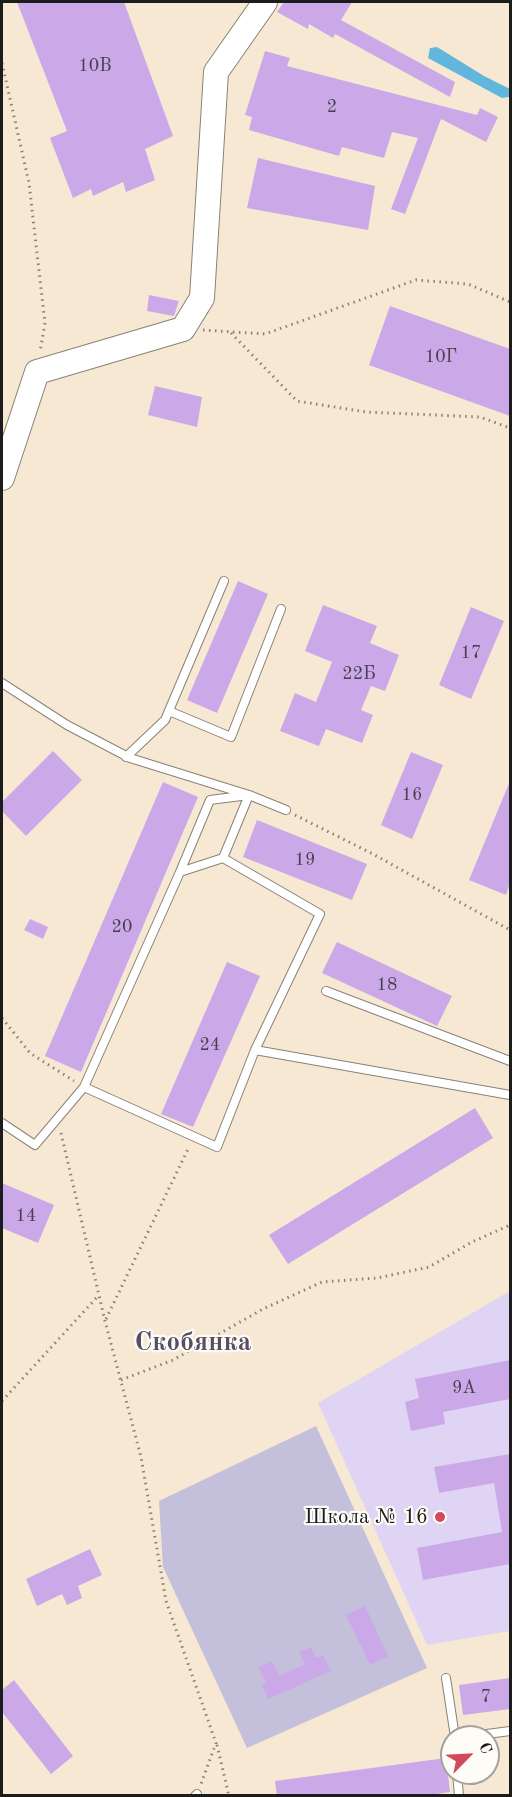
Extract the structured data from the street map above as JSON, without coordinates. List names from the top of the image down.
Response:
{
  "districts": ["Скобянка"],
  "places": ["Школа № 16"],
  "house_numbers": [
    "10В",
    "2",
    "10Г",
    "17",
    "22Б",
    "16",
    "19",
    "20",
    "18",
    "24",
    "14",
    "9А",
    "7"
  ],
  "north": "top right"
}
